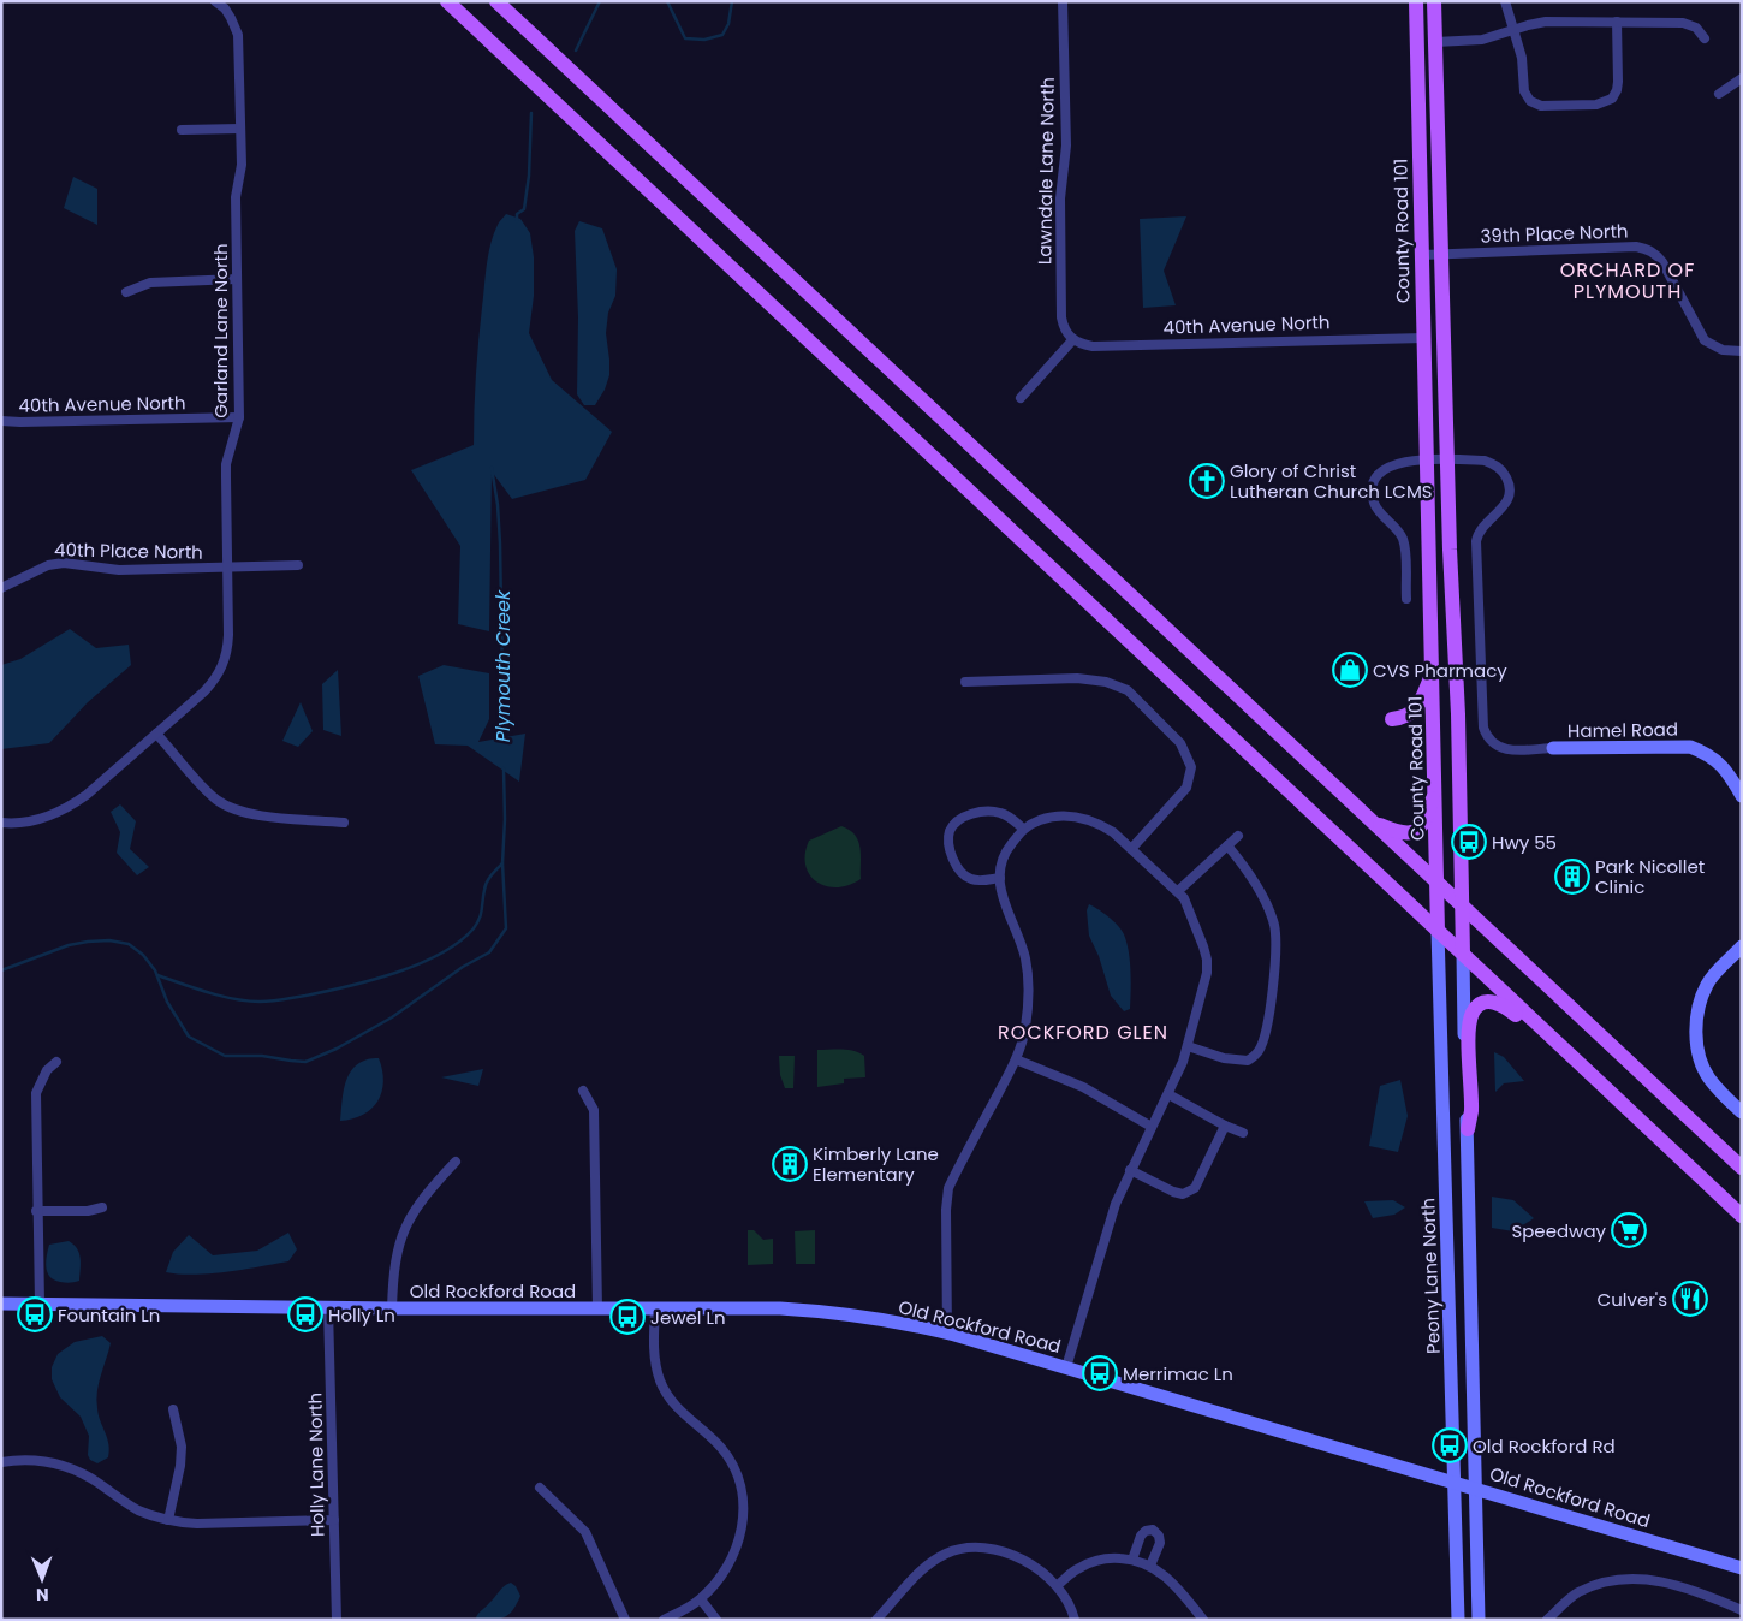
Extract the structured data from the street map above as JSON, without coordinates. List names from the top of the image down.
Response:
{
  "streets": {
    "main road": ["County Road 101"],
    "street": [
      "Lawndale Lane North",
      "39th Place North",
      "40th Avenue North",
      "Garland Lane North",
      "40th Place North",
      "Hamel Road",
      "Peony Lane North",
      "Old Rockford Road",
      "Holly Lane North"
    ]
  },
  "crossings": [
    ["Lawndale Lane North", "40th Avenue North"],
    ["County Road 101", "39th Place North"],
    ["County Road 101", "40th Avenue North"],
    ["County Road 101", "Peony Lane North"],
    ["40th Avenue North", "Garland Lane North"],
    ["Garland Lane North", "40th Place North"],
    ["Peony Lane North", "Old Rockford Road"],
    ["Old Rockford Road", "Holly Lane North"]
  ],
  "districts": ["ORCHARD OF PLYMOUTH", "ROCKFORD GLEN"],
  "water": ["Plymouth Creek"],
  "places": {
    "church": ["Glory of Christ Lutheran Church LCMS"],
    "shop": ["CVS Pharmacy"],
    "bus stop": [
      "Hwy 55",
      "Fountain Ln",
      "Holly Ln",
      "Jewel Ln",
      "Merrimac Ln",
      "Old Rockford Rd"
    ],
    "building": ["Park Nicollet Clinic", "Kimberly Lane Elementary"],
    "supermarket": ["Speedway"],
    "restaurant": ["Culver's"]
  },
  "north": "bottom"
}
